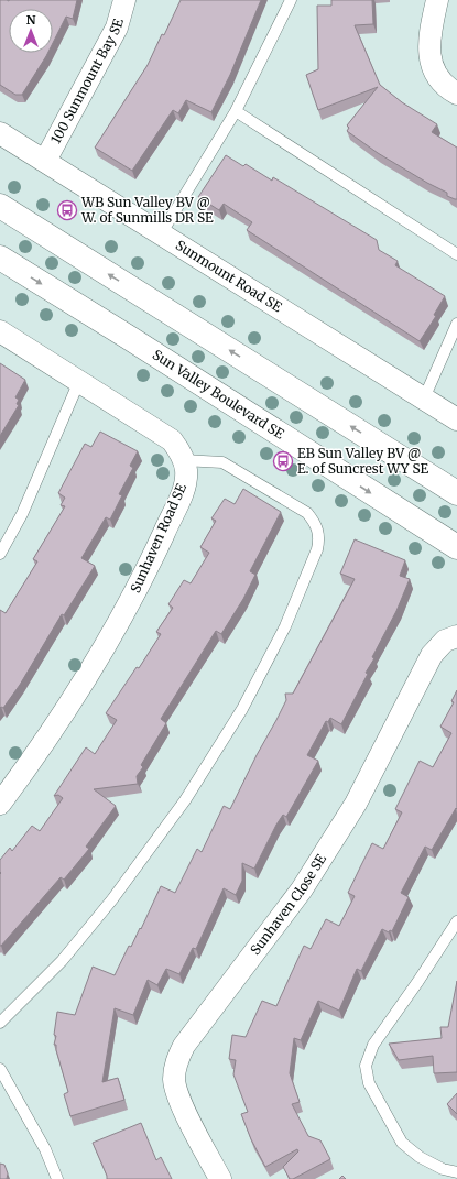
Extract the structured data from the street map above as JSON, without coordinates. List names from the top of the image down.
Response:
{
  "streets": {
    "main road": ["Sun Valley Boulevard SE"],
    "street": [
      "100 Sunmount Bay SE",
      "Sunmount Road SE",
      "Sunhaven Road SE",
      "Sunhaven Close SE"
    ]
  },
  "crossings": [
    ["100 Sunmount Bay SE", "Sunmount Road SE"]
  ],
  "places": {
    "bus stop": ["WB Sun Valley BV @ W. of Sunmills DR SE", "EB Sun Valley BV @ E. of Suncrest WY SE"]
  },
  "north": "top"
}
